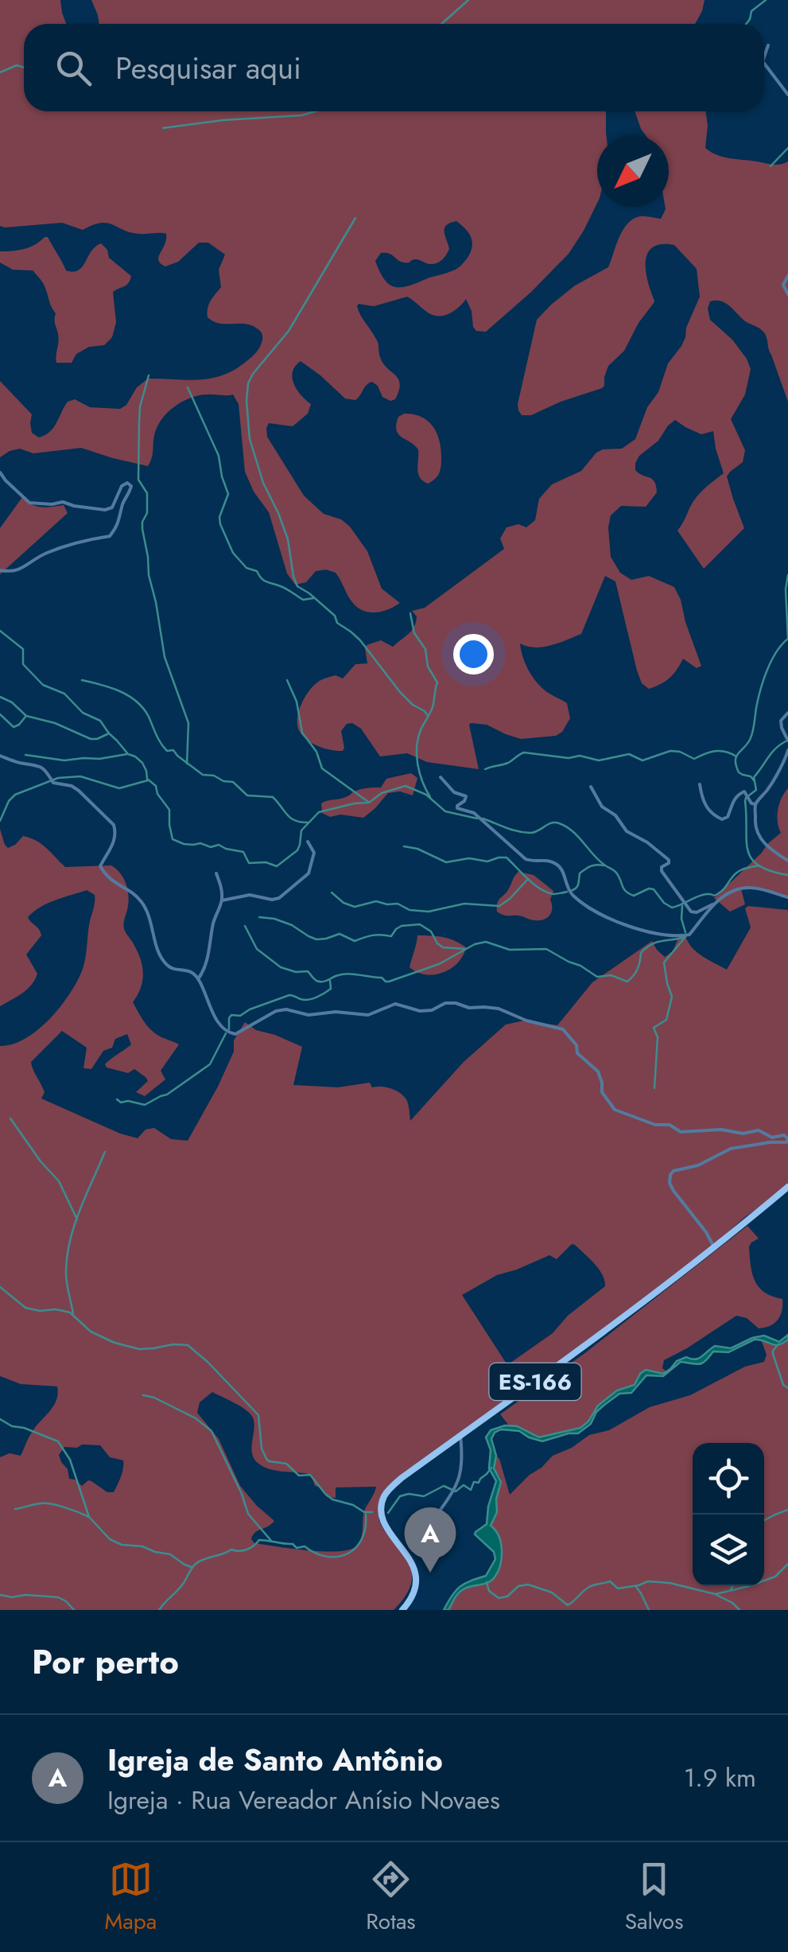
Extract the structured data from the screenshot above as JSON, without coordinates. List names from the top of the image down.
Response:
{
  "streets": {
    "main road": ["ES-166"]
  },
  "north": "bottom left",
  "page": {
    "search": "Pesquisar aqui",
    "pins": "A",
    "heading": "Por perto",
    "list": [
      {
        "mark": "A",
        "name": "Igreja de Santo Antônio",
        "note": "Igreja · Rua Vereador Anísio Novaes",
        "value": "1.9 km"
      }
    ],
    "nav": ["Mapa", "Rotas", "Salvos"]
  }
}
